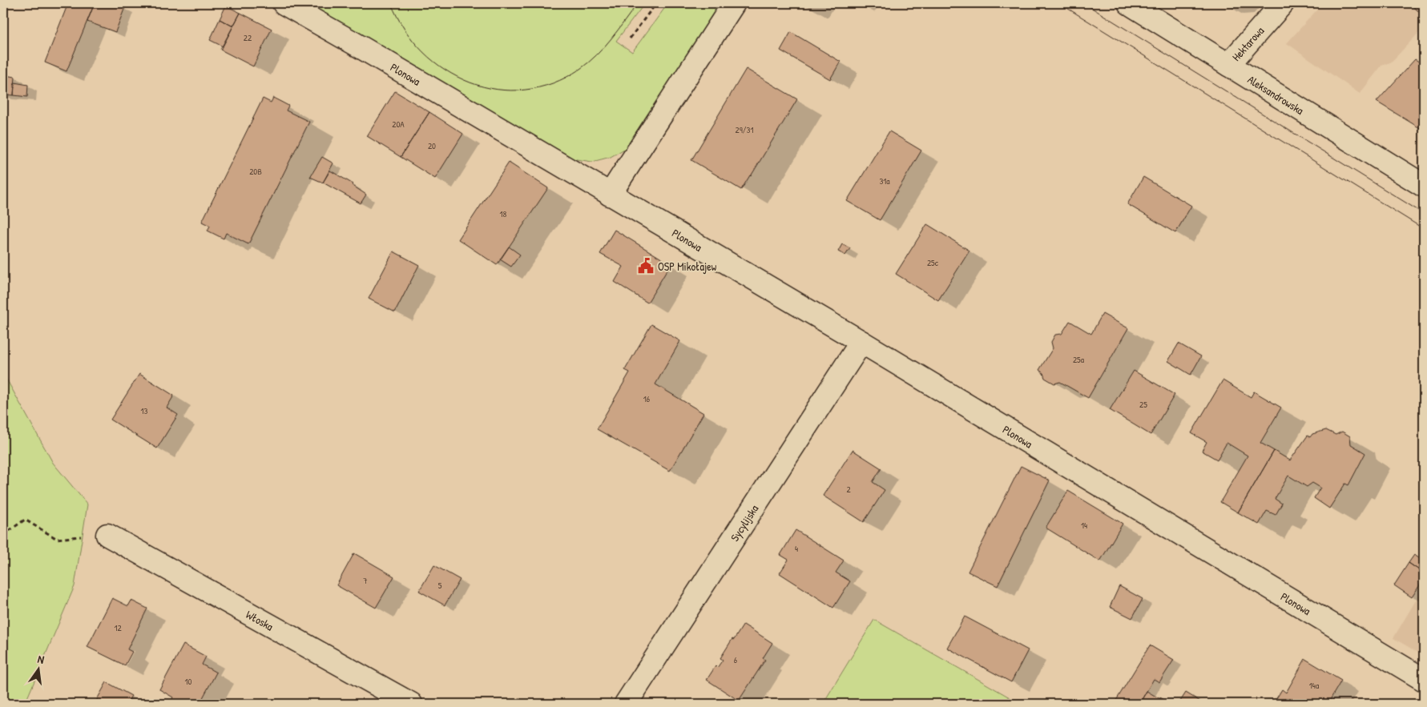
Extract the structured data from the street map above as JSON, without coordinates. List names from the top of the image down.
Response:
{
  "streets": {
    "street": [
      "Hektarowa",
      "Plonowa",
      "Aleksandrowska",
      "Sycylijska",
      "Włoska"
    ]
  },
  "crossings": [
    ["Hektarowa", "Aleksandrowska"],
    ["Plonowa", "Sycylijska"]
  ],
  "places": {
    "public building": ["OSP Mikołajew"]
  },
  "house_numbers": [
    "22",
    "20A",
    "29/31",
    "20",
    "20B",
    "31a",
    "18",
    "25c",
    "25a",
    "16",
    "25",
    "13",
    "2",
    "14",
    "4",
    "7",
    "5",
    "12",
    "6",
    "10",
    "14a"
  ],
  "north": "top"
}
